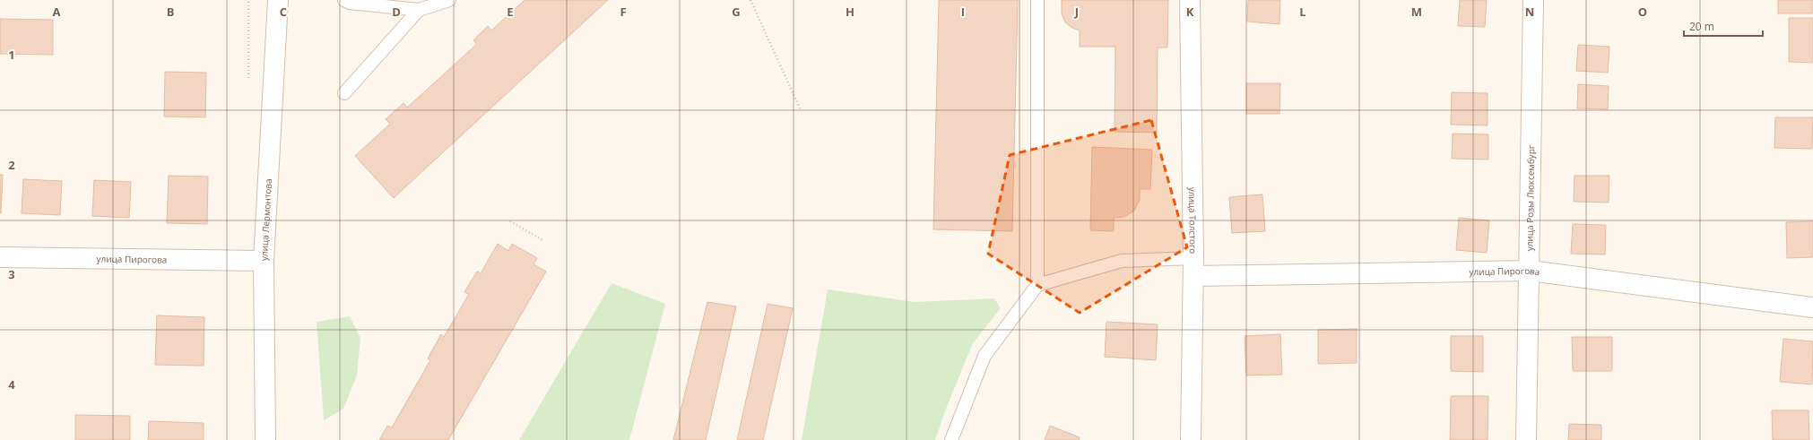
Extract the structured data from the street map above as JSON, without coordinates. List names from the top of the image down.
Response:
{
  "streets": {
    "street": [
      "улица Розы Люксембург",
      "улица Лермонтова",
      "улица Толстого",
      "улица Пирогова"
    ]
  },
  "crossings": [
    ["улица Розы Люксембург", "улица Пирогова"],
    ["улица Лермонтова", "улица Пирогова"],
    ["улица Толстого", "улица Пирогова"]
  ],
  "scale_bar": "20 m",
  "grid": {
    "columns": [
      "A",
      "B",
      "C",
      "D",
      "E",
      "F",
      "G",
      "H",
      "I",
      "J",
      "K",
      "L",
      "M",
      "N",
      "O"
    ],
    "rows": [
      "1",
      "2",
      "3",
      "4"
    ]
  }
}
